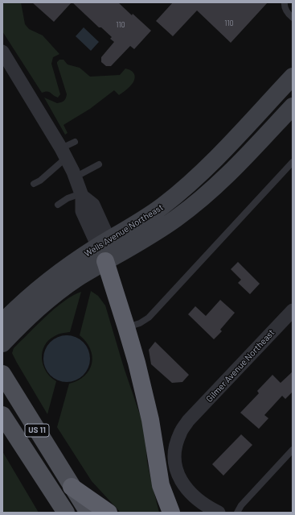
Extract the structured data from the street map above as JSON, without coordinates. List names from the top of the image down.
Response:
{
  "streets": {
    "main road": ["Wells Avenue Northeast", "US 11"],
    "street": ["Gilmer Avenue Northeast"]
  },
  "house_numbers": ["110", "110"]
}
